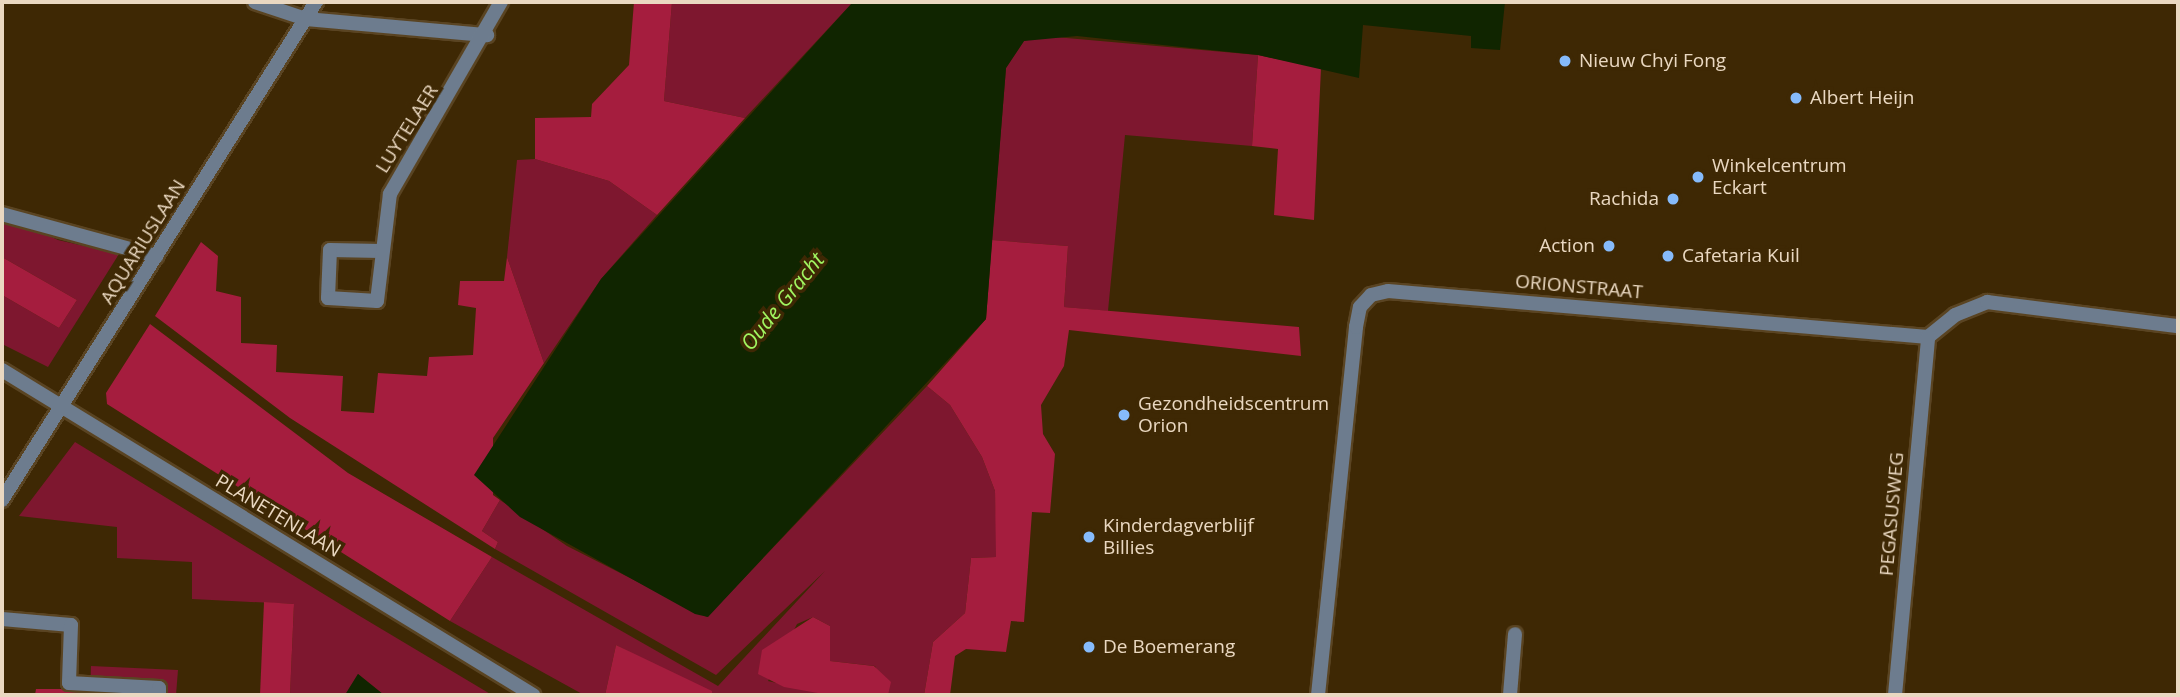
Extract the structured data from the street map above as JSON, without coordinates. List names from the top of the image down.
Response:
{
  "streets": {
    "street": [
      "LUYTELAER",
      "AQUARIUSLAAN",
      "ORIONSTRAAT",
      "PEGASUSWEG",
      "PLANETENLAAN"
    ]
  },
  "crossings": [
    ["AQUARIUSLAAN", "PLANETENLAAN"],
    ["ORIONSTRAAT", "PEGASUSWEG"]
  ],
  "water": ["Oude Gracht"],
  "places": [
    "Nieuw Chyi Fong",
    "Albert Heijn",
    "Winkelcentrum Eckart",
    "Rachida",
    "Action",
    "Cafetaria Kuil",
    "Gezondheidscentrum Orion",
    "Kinderdagverblijf Billies",
    "De Boemerang"
  ]
}
